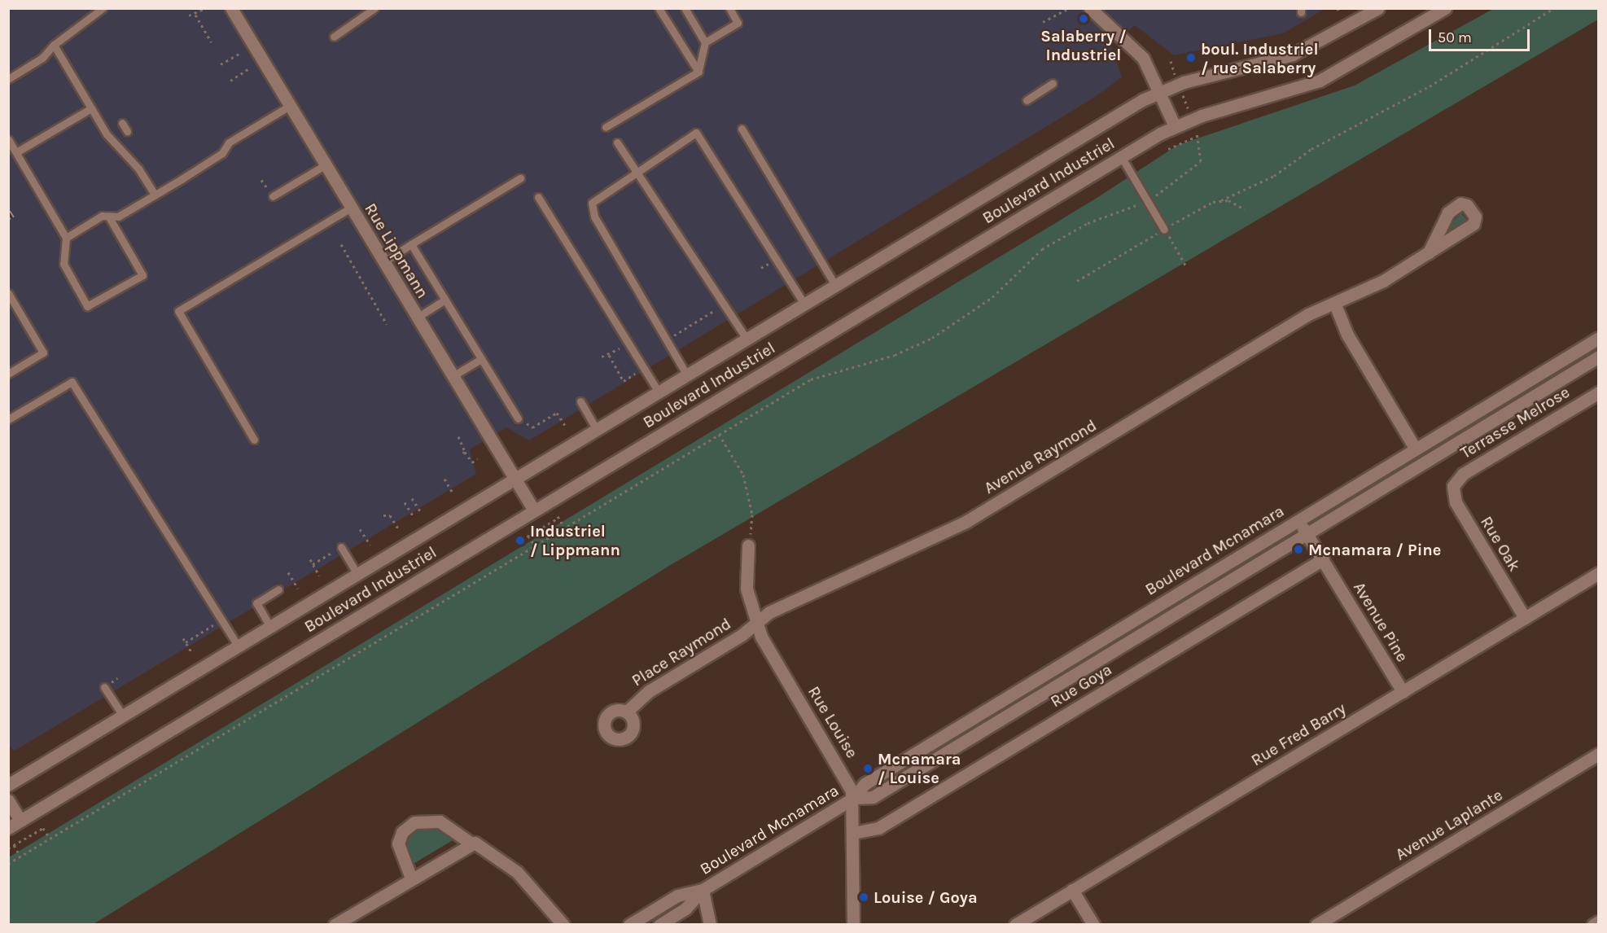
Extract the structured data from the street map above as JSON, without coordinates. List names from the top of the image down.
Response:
{
  "streets": {
    "street": [
      "Boulevard Industriel",
      "Rue Lippmann",
      "Terrasse Melrose",
      "Avenue Raymond",
      "Rue Oak",
      "Boulevard Mcnamara",
      "Avenue Pine",
      "Place Raymond",
      "Rue Goya",
      "Rue Louise",
      "Rue Fred Barry",
      "Avenue Laplante"
    ]
  },
  "crossings": [
    ["Boulevard Industriel", "Rue Lippmann"],
    ["Terrasse Melrose", "Rue Oak"],
    ["Avenue Raymond", "Place Raymond"],
    ["Avenue Raymond", "Rue Louise"],
    ["Rue Oak", "Rue Fred Barry"],
    ["Boulevard Mcnamara", "Avenue Pine"],
    ["Boulevard Mcnamara", "Rue Louise"],
    ["Avenue Pine", "Rue Goya"],
    ["Avenue Pine", "Rue Fred Barry"],
    ["Place Raymond", "Rue Louise"],
    ["Rue Goya", "Rue Louise"]
  ],
  "places": [
    "Salaberry / Industriel",
    "boul. Industriel / rue Salaberry",
    "Industriel / Lippmann",
    "Mcnamara / Pine",
    "Mcnamara / Louise",
    "Louise / Goya"
  ],
  "scale_bar": "50 m"
}
